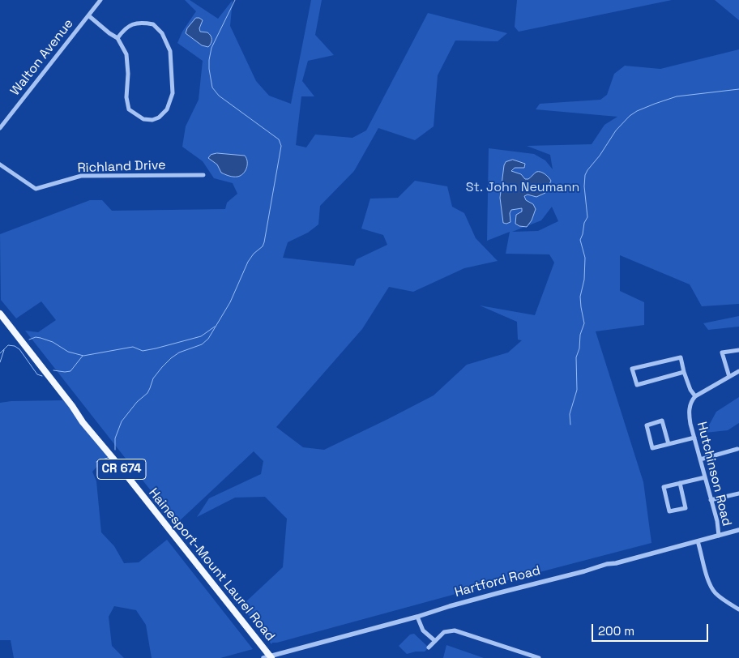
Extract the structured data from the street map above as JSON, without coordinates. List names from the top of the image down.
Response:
{
  "streets": {
    "main road": ["CR 674", "Hainesport-Mount Laurel Road"],
    "street": [
      "Walton Avenue",
      "Richland Drive",
      "Hutchinson Road",
      "Hartford Road"
    ]
  },
  "crossings": [
    ["Hutchinson Road", "Hartford Road"],
    ["Hainesport-Mount Laurel Road", "Hartford Road"]
  ],
  "parks": ["St. John Neumann"],
  "scale_bar": "200 m"
}
